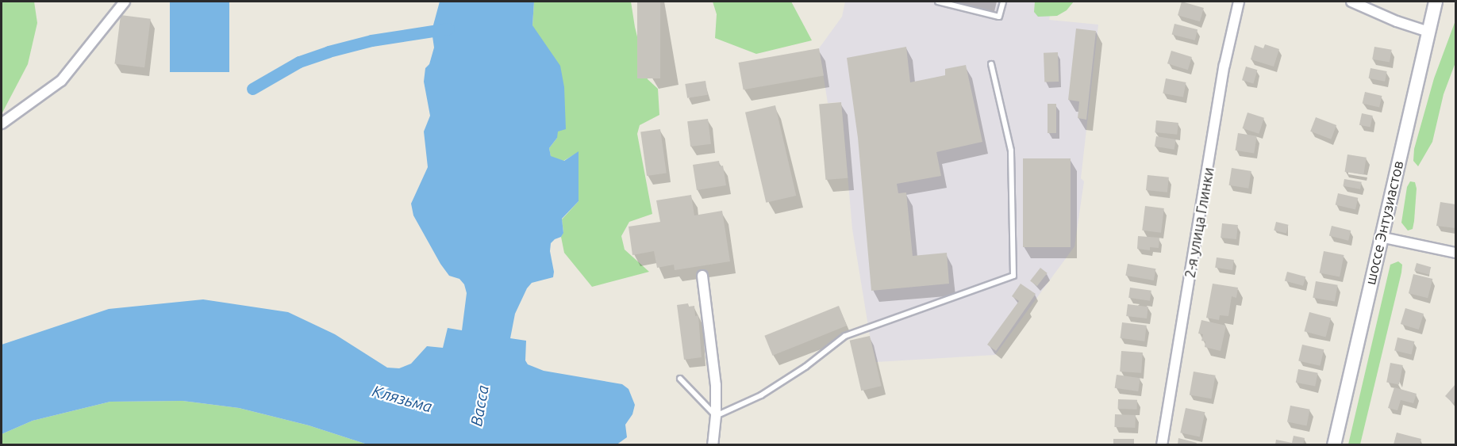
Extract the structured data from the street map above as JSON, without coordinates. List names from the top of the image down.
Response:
{
  "streets": {
    "main road": ["шоссе Энтузиастов"],
    "street": ["2-я улица Глинки"]
  },
  "water": ["Клязьма", "Васса"]
}
